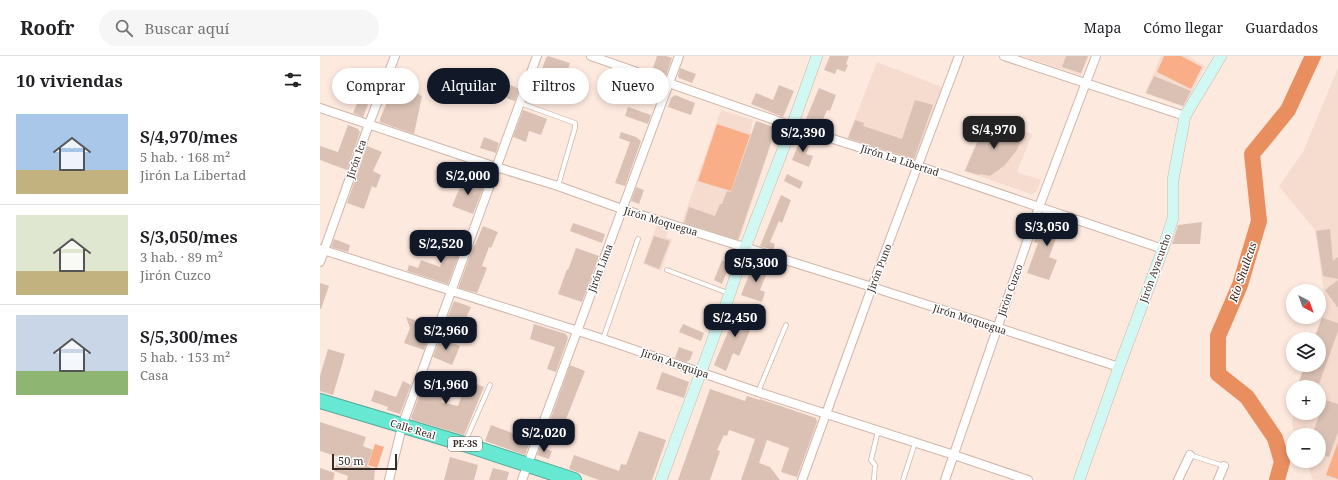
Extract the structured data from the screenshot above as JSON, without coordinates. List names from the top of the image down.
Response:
{
  "streets": {
    "highway": ["Calle Real", "PE-3S"],
    "street": [
      "Jirón Ica",
      "Jirón La Libertad",
      "Jirón Moquegua",
      "Jirón Lima",
      "Jirón Puno",
      "Jirón Ayacucho",
      "Jirón Cuzco",
      "Jirón Arequipa"
    ]
  },
  "crossings": [
    ["Jirón Ica", "Jirón Moquegua"],
    ["Jirón Ica", "Jirón Arequipa"],
    ["Jirón La Libertad", "Jirón Puno"],
    ["Jirón La Libertad", "Jirón Ayacucho"],
    ["Jirón La Libertad", "Jirón Cuzco"],
    ["Jirón Moquegua", "Jirón Lima"],
    ["Jirón Moquegua", "Jirón Puno"],
    ["Jirón Moquegua", "Jirón Ayacucho"],
    ["Jirón Moquegua", "Jirón Cuzco"],
    ["Jirón Lima", "Jirón Arequipa"],
    ["Jirón Lima", "Calle Real"],
    ["Jirón Puno", "Jirón Arequipa"],
    ["Jirón Cuzco", "Jirón Arequipa"]
  ],
  "water": ["Río Shullcas"],
  "scale_bar": "50 m",
  "north": "bottom right",
  "page": {
    "header": "Roofr",
    "search": "Buscar aquí",
    "nav": ["Mapa", "Cómo llegar", "Guardados"],
    "heading": "10 viviendas",
    "chip": [
      "Comprar",
      "Alquilar",
      "Filtros",
      "Nuevo"
    ],
    "list": [
      {
        "name": "S/4,970/mes",
        "note": "5 hab. · 168 m² · Jirón La Libertad"
      },
      {
        "name": "S/3,050/mes",
        "note": "3 hab. · 89 m² · Jirón Cuzco"
      },
      {
        "name": "S/5,300/mes",
        "note": "5 hab. · 153 m² · Casa"
      }
    ],
    "price": [
      "S/4,970",
      "S/2,390",
      "S/2,000",
      "S/3,050",
      "S/2,520",
      "S/5,300",
      "S/2,450",
      "S/2,960",
      "S/1,960",
      "S/2,020"
    ],
    "map_buttons": ["+", "−"],
    "scale": "50 m"
  }
}
